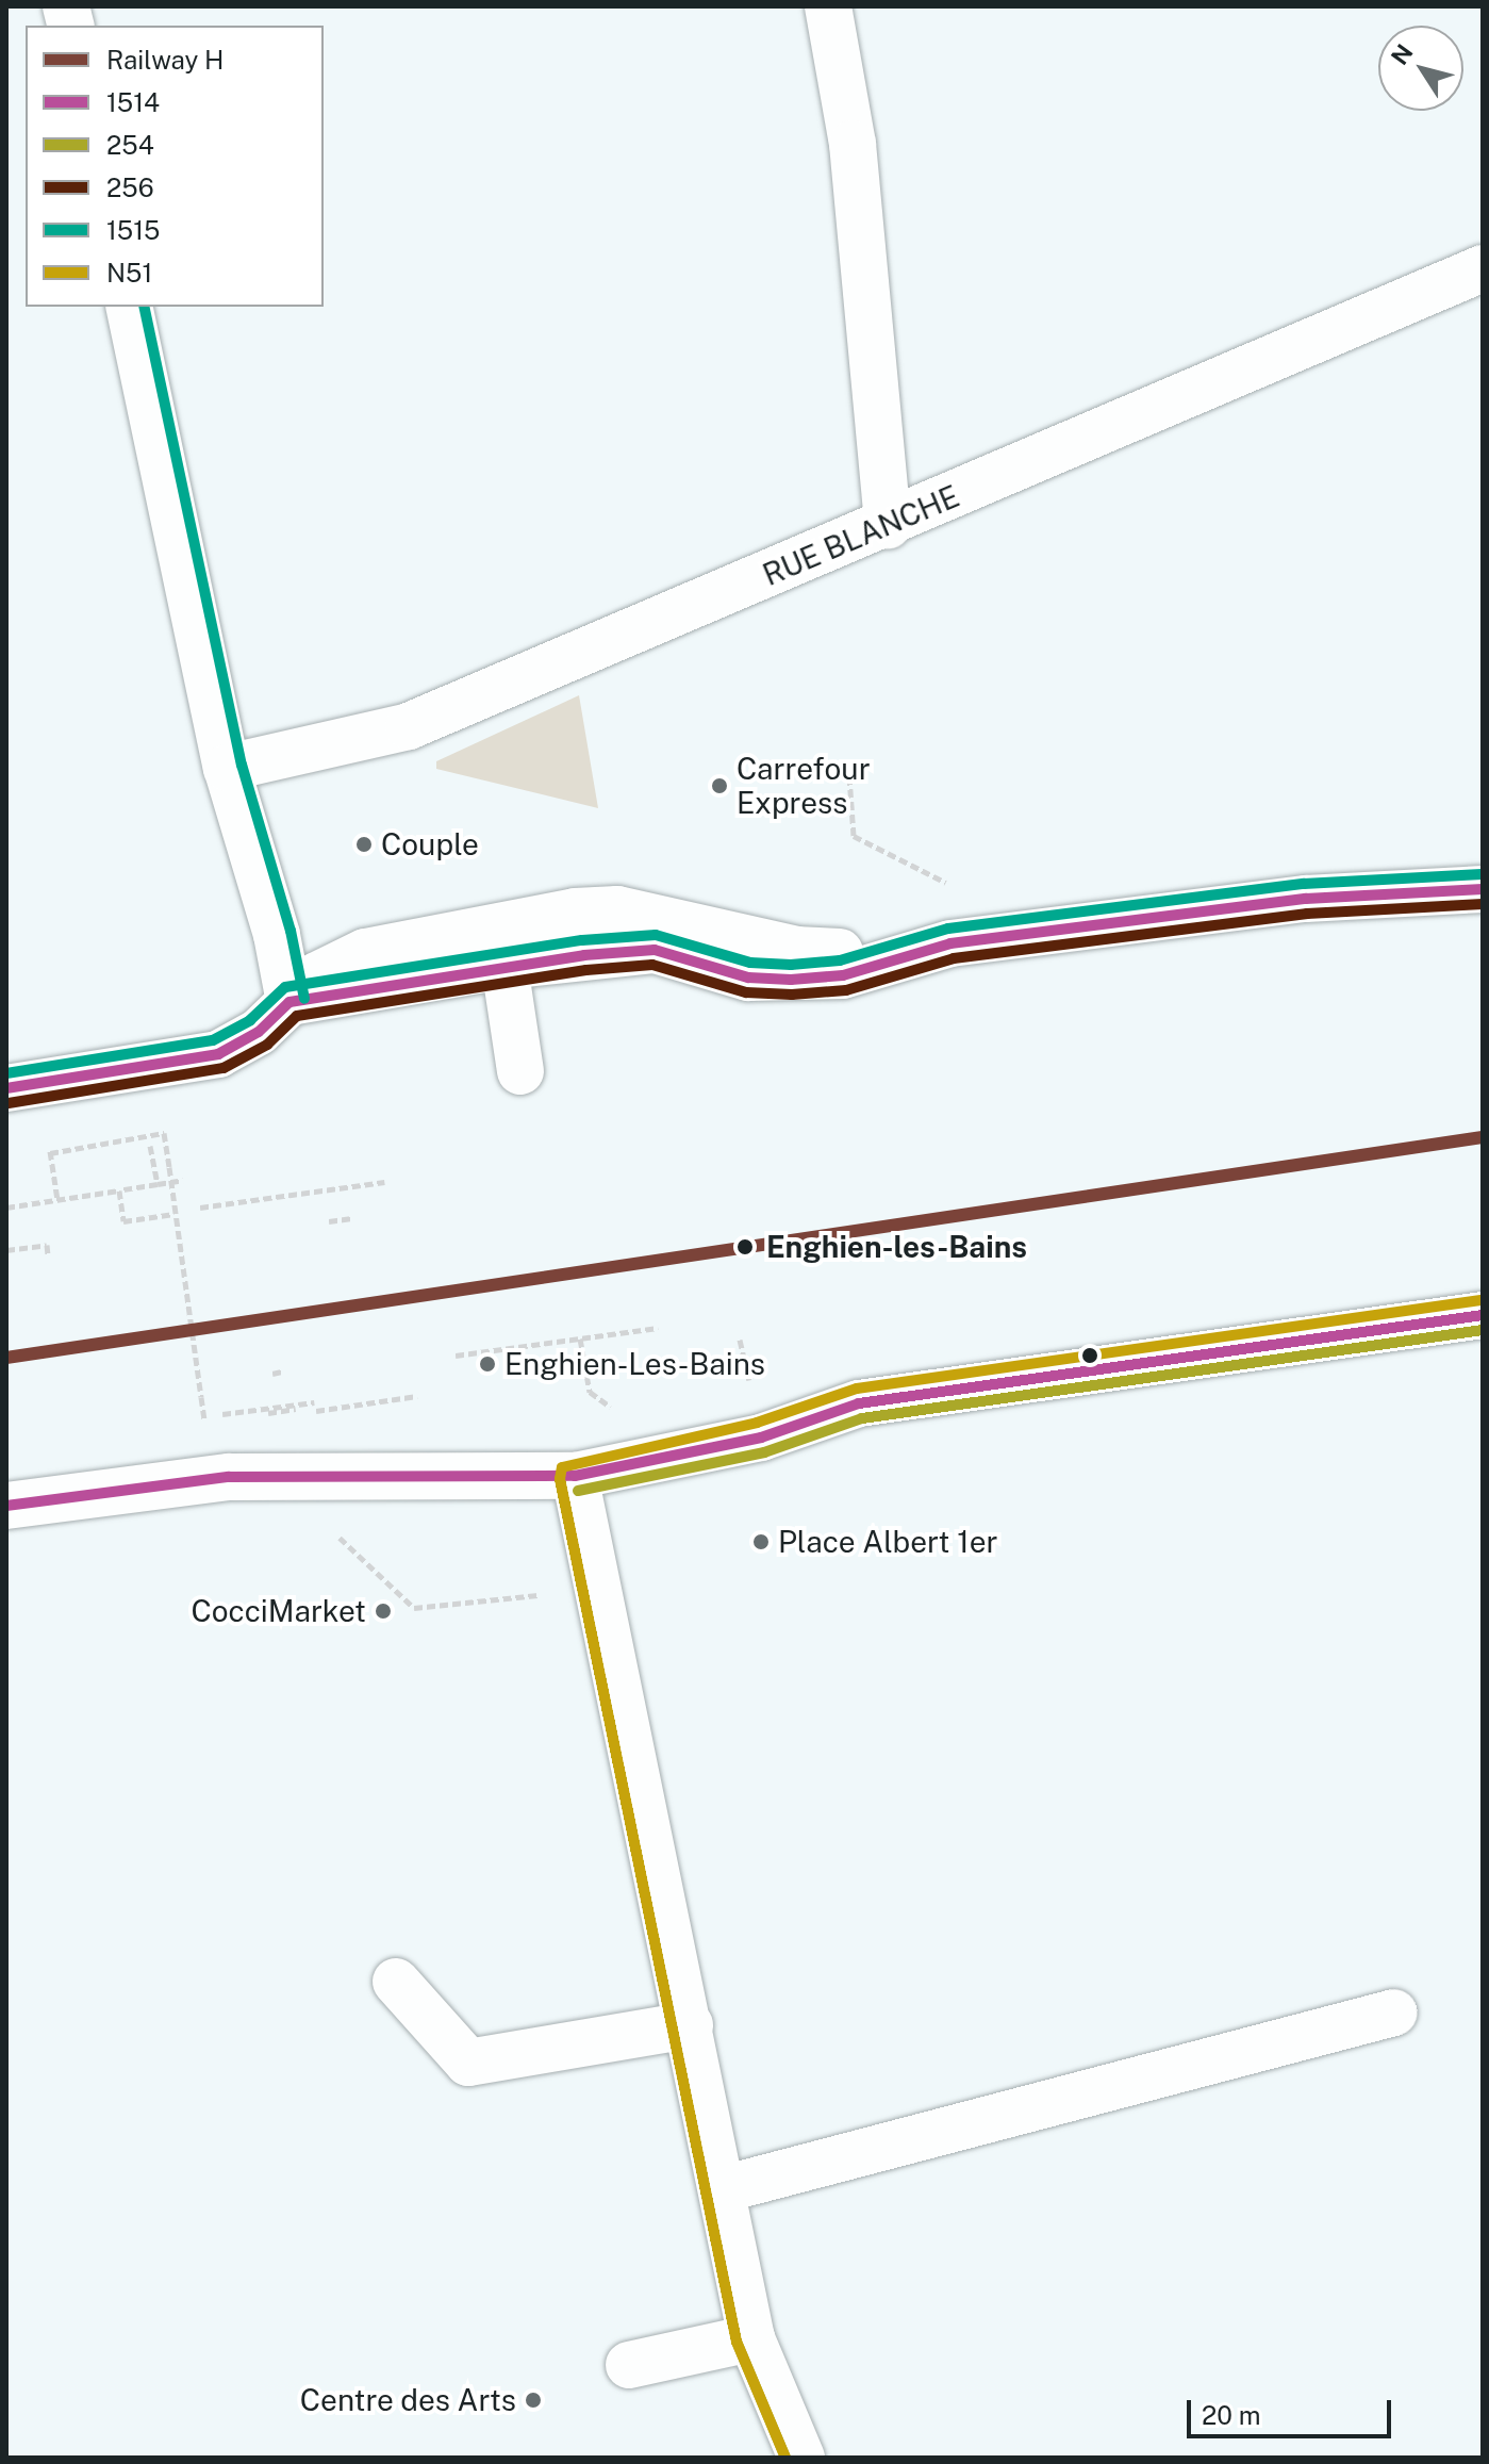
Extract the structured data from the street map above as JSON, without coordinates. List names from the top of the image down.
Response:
{
  "streets": {
    "street": ["RUE BLANCHE"]
  },
  "places": [
    "Carrefour Express",
    "Couple",
    "Enghien-les-Bains",
    "Enghien-Les-Bains",
    "Place Albert 1er",
    "CocciMarket",
    "Centre des Arts"
  ],
  "lines": [
    "transit line 1515",
    "transit line 1514",
    "transit line 256",
    "rail line H",
    "transit line N51",
    "transit line 254"
  ],
  "legend": [
    "Railway H",
    "1514",
    "254",
    "256",
    "1515",
    "N51"
  ],
  "scale_bar": "20 m",
  "north": "top left"
}
